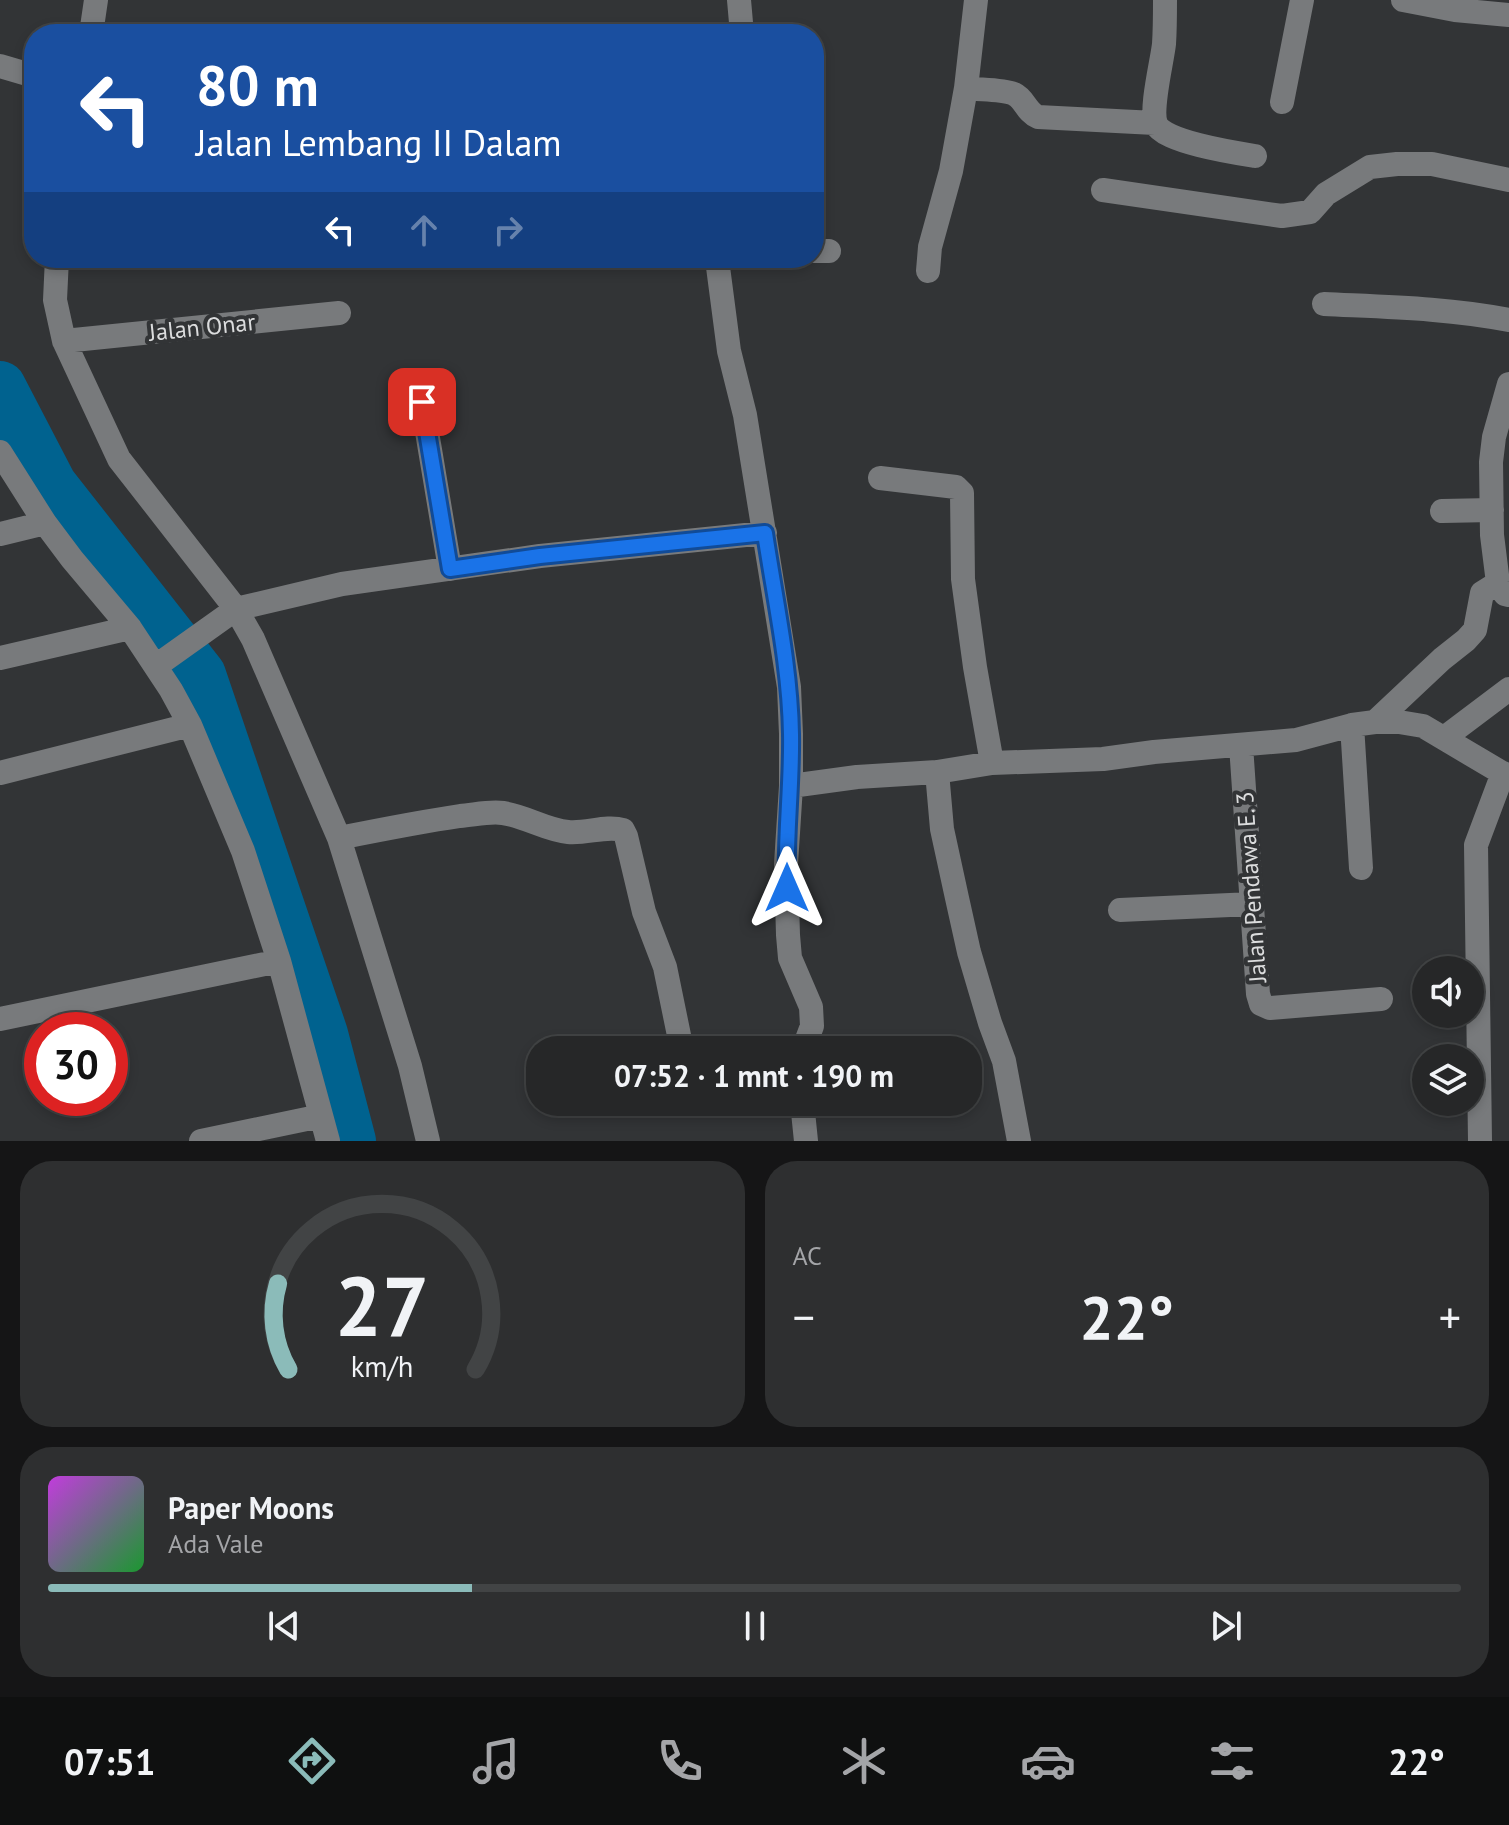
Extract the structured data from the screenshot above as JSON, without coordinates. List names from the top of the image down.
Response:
{
  "streets": {
    "street": ["Jalan Onar", "Jalan Pendawa E. 3"]
  },
  "page": {
    "turn": ["80 m", "Jalan Lembang II Dalam"],
    "limit": "30",
    "trip": "07:52 · 1 mnt · 190 m",
    "tile": "AC",
    "heat": ["−", "22°", "+"],
    "song": ["Paper Moons", "Ada Vale"],
    "tabs": ["07:51", "22°"],
    "gauge": ["27", "km/h"]
  }
}
